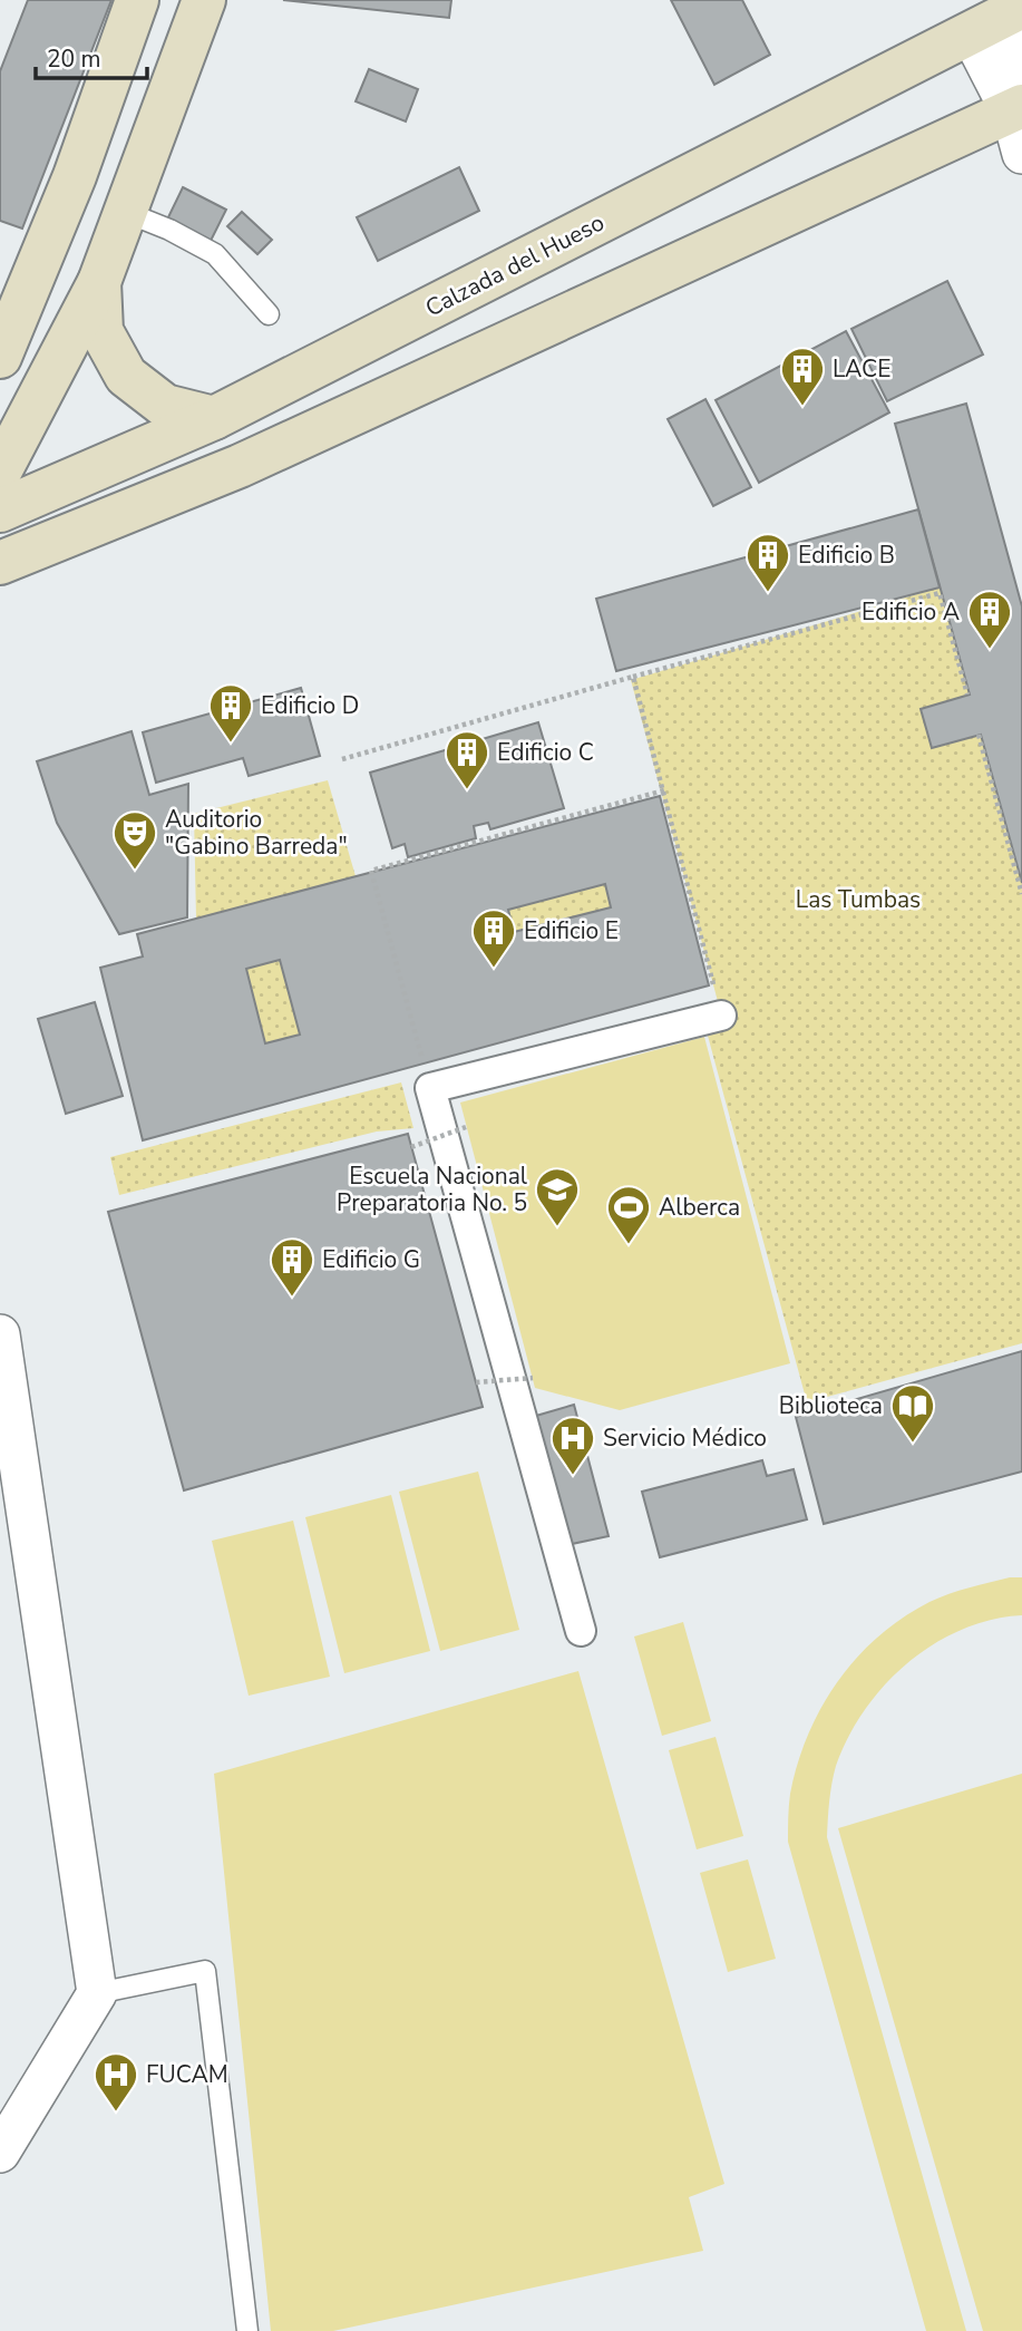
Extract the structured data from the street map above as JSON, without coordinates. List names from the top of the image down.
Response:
{
  "streets": {
    "main road": ["Calzada del Hueso"]
  },
  "parks": ["Las Tumbas"],
  "places": {
    "building": [
      "LACE",
      "Edificio B",
      "Edificio A",
      "Edificio D",
      "Edificio C",
      "Edificio E",
      "Edificio G"
    ],
    "theatre": ["Auditorio \"Gabino Barreda\""],
    "school or university": ["Escuela Nacional Preparatoria No. 5"],
    "sports": ["Alberca"],
    "library": ["Biblioteca"],
    "hospital": ["Servicio Médico", "FUCAM"]
  },
  "scale_bar": "20 m"
}
